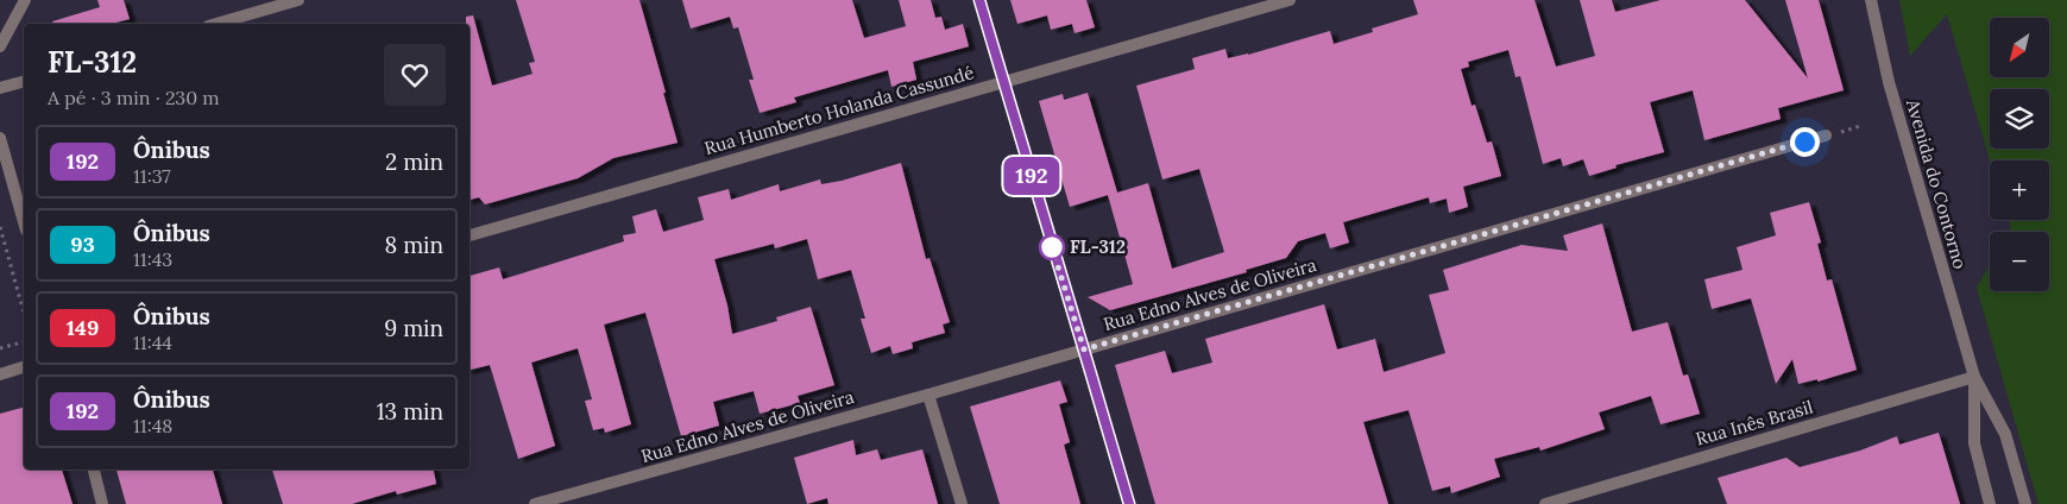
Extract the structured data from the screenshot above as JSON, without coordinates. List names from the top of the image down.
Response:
{
  "streets": {
    "street": [
      "Rua Humberto Holanda Cassundé",
      "Avenida do Contorno",
      "Rua Edno Alves de Oliveira",
      "Rua Inês Brasil"
    ]
  },
  "crossings": [
    ["Avenida do Contorno", "Rua Inês Brasil"]
  ],
  "places": ["FL-312"],
  "lines": ["bus line 192"],
  "north": "bottom left",
  "page": {
    "on_map": "192",
    "map_buttons": ["+", "−"],
    "heading": ["FL-312", "A pé · 3 min · 230 m"],
    "list": [
      {
        "mark": "192",
        "name": "Ônibus",
        "note": "11:37",
        "value": "2 min"
      },
      {
        "mark": "93",
        "name": "Ônibus",
        "note": "11:43",
        "value": "8 min"
      },
      {
        "mark": "149",
        "name": "Ônibus",
        "note": "11:44",
        "value": "9 min"
      },
      {
        "mark": "192",
        "name": "Ônibus",
        "note": "11:48",
        "value": "13 min"
      }
    ]
  }
}
